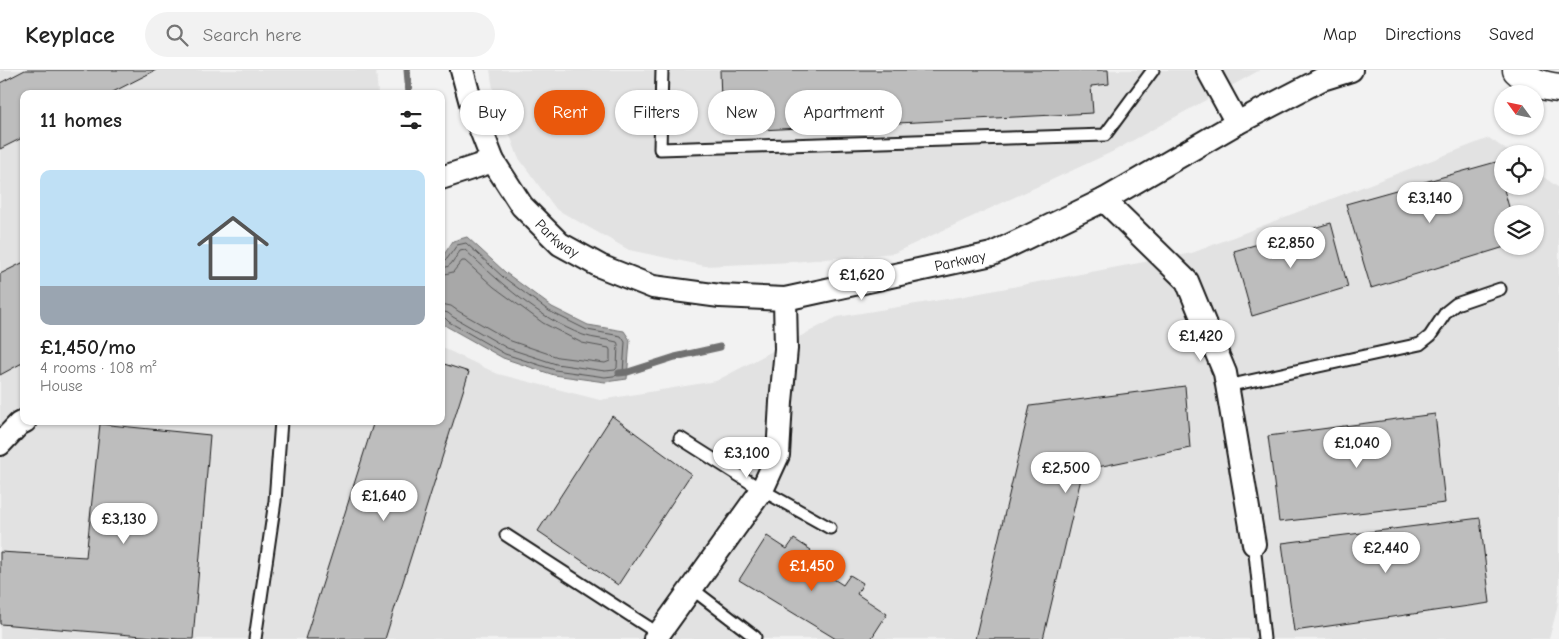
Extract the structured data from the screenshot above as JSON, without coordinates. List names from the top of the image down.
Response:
{
  "streets": {
    "street": ["Parkway"]
  },
  "north": "top left",
  "page": {
    "header": "Keyplace",
    "search": "Search here",
    "nav": ["Map", "Directions", "Saved"],
    "chip": [
      "Buy",
      "Rent",
      "Filters",
      "New",
      "Apartment"
    ],
    "heading": "11 homes",
    "list": [
      {
        "name": "£1,450/mo",
        "note": "4 rooms · 108 m² · House"
      }
    ],
    "price": [
      "£3,140",
      "£2,850",
      "£1,620",
      "£1,420",
      "£1,040",
      "£3,100",
      "£2,500",
      "£1,640",
      "£3,130",
      "£2,440",
      "£1,450"
    ]
  }
}
